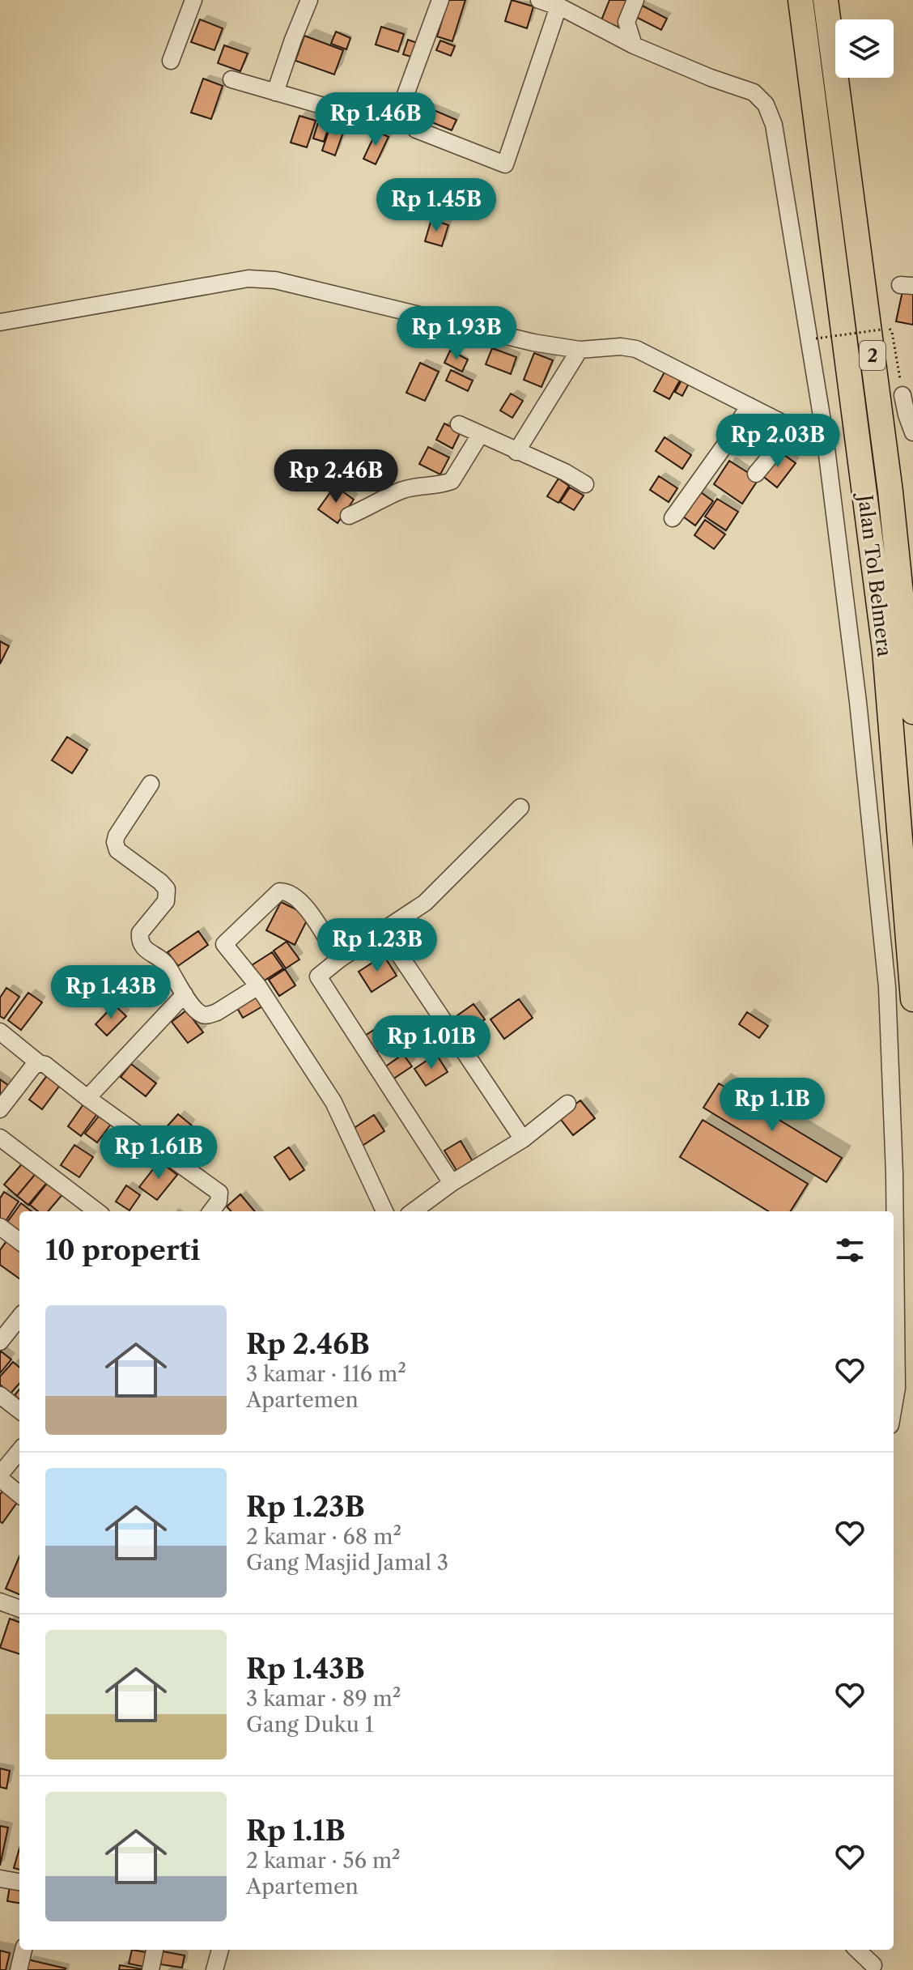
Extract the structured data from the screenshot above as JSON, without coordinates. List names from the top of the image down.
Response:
{
  "streets": {
    "highway": ["2", "Jalan Tol Belmera"]
  },
  "page": {
    "price": [
      "Rp 1.46B",
      "Rp 1.45B",
      "Rp 1.93B",
      "Rp 2.03B",
      "Rp 2.46B",
      "Rp 1.23B",
      "Rp 1.43B",
      "Rp 1.01B",
      "Rp 1.1B",
      "Rp 1.61B"
    ],
    "heading": "10 properti",
    "list": [
      {
        "name": "Rp 2.46B",
        "note": "3 kamar · 116 m² · Apartemen"
      },
      {
        "name": "Rp 1.23B",
        "note": "2 kamar · 68 m² · Gang Masjid Jamal 3"
      },
      {
        "name": "Rp 1.43B",
        "note": "3 kamar · 89 m² · Gang Duku 1"
      },
      {
        "name": "Rp 1.1B",
        "note": "2 kamar · 56 m² · Apartemen"
      }
    ]
  }
}
